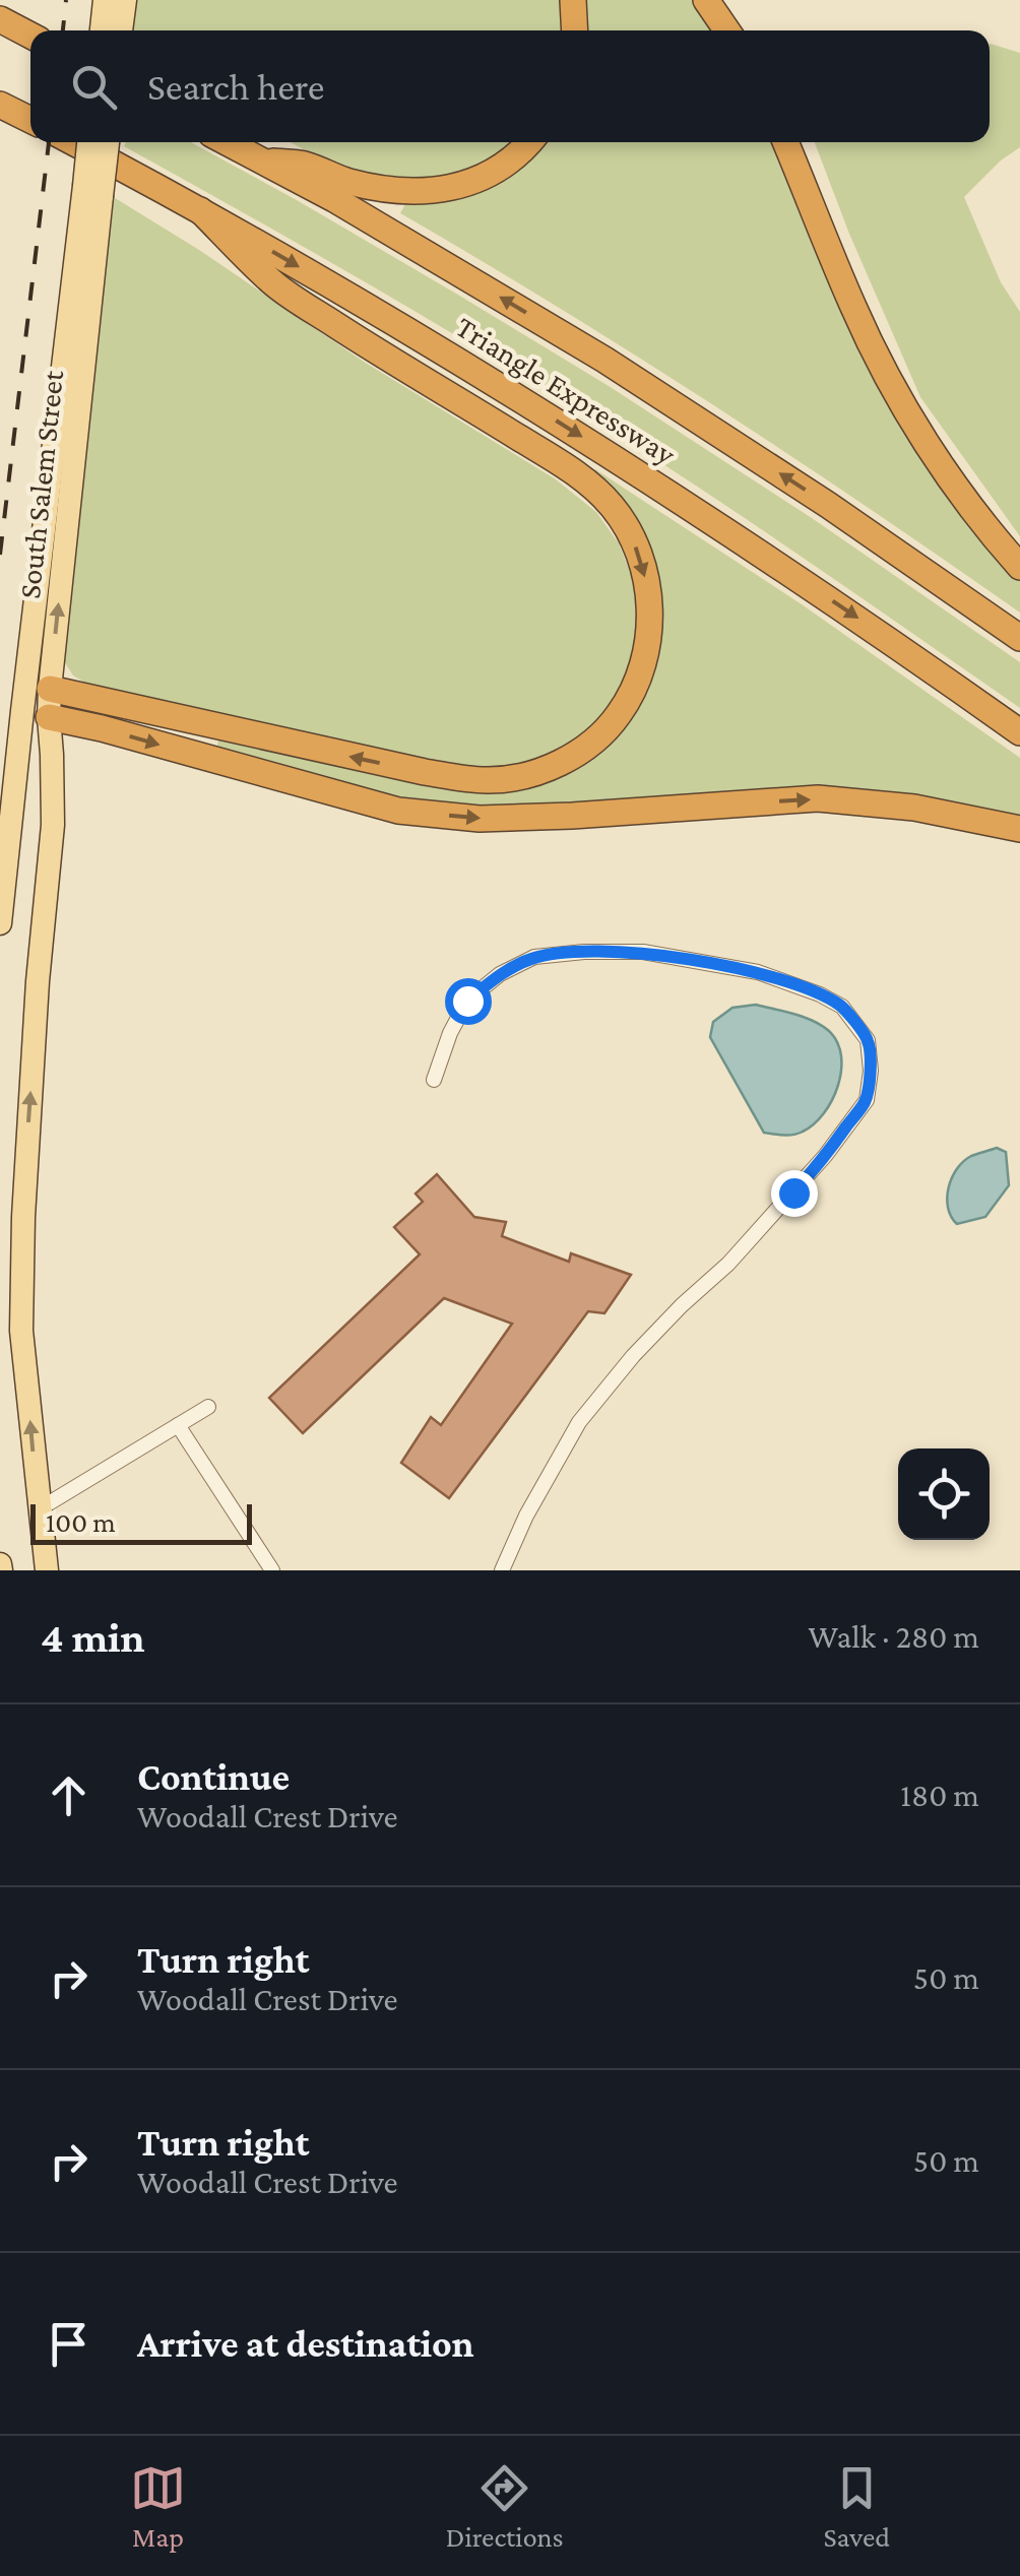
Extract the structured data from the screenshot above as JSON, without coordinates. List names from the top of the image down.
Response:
{
  "streets": {
    "highway": ["Triangle Expressway"],
    "main road": ["South Salem Street"]
  },
  "one_way": ["South Salem Street"],
  "scale_bar": "100 m",
  "page": {
    "search": "Search here",
    "scale": "100 m",
    "heading": ["4 min", "Walk · 280 m"],
    "list": [
      ["Continue", "Woodall Crest Drive", "180 m"],
      ["Turn right", "Woodall Crest Drive", "50 m"],
      ["Turn right", "Woodall Crest Drive", "50 m"],
      "Arrive at destination"
    ],
    "nav": ["Map", "Directions", "Saved"]
  }
}
